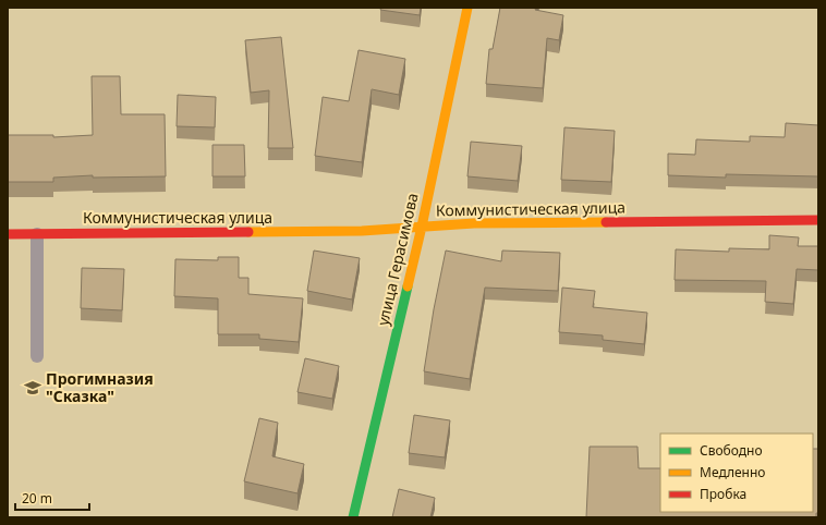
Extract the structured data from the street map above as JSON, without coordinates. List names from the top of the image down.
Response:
{
  "streets": {
    "street": ["Коммунистическая улица", "улица Герасимова"]
  },
  "crossings": [
    ["Коммунистическая улица", "улица Герасимова"]
  ],
  "places": {
    "school or university": ["Прогимназия \"Сказка\""]
  },
  "legend": ["Свободно", "Медленно", "Пробка"],
  "scale_bar": "20 m"
}
